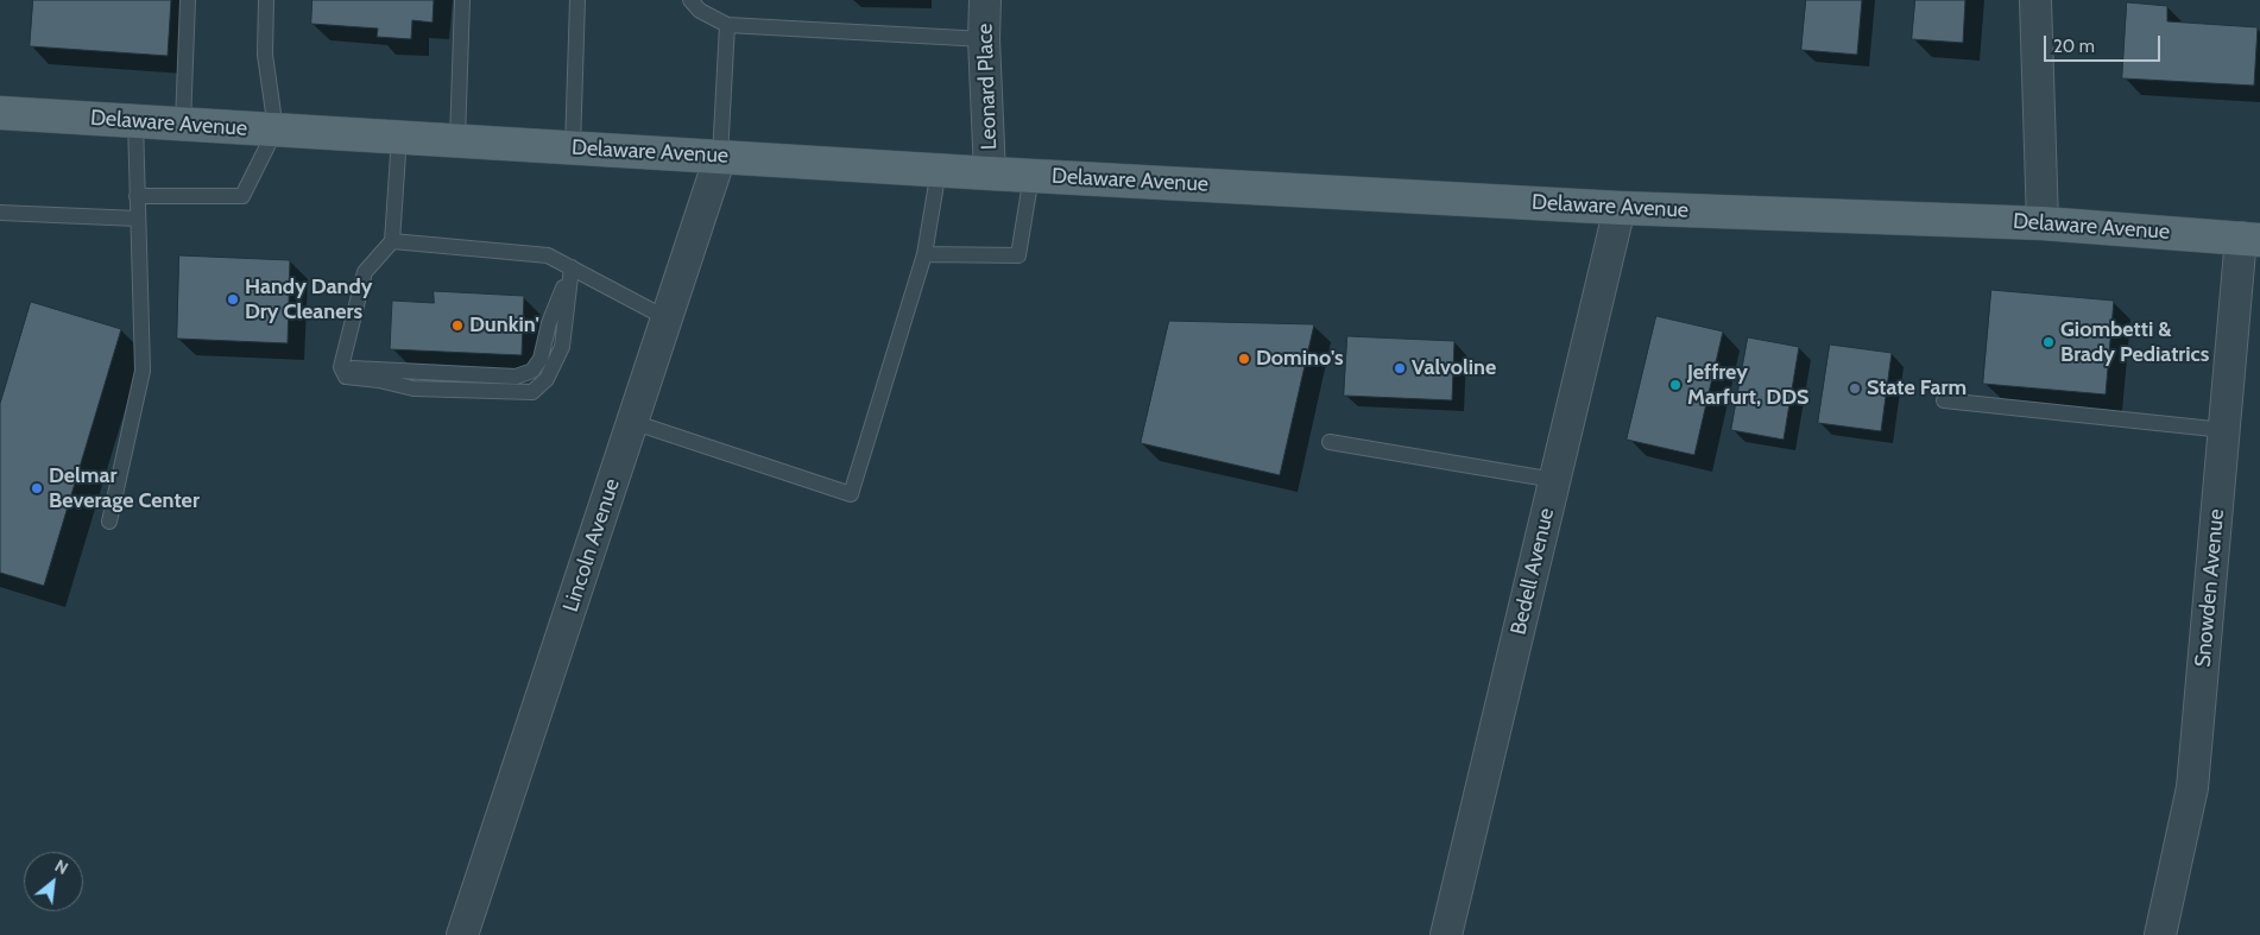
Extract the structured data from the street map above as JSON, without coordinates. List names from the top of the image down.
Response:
{
  "streets": {
    "main road": ["Delaware Avenue"],
    "street": [
      "Leonard Place",
      "Lincoln Avenue",
      "Bedell Avenue",
      "Snowden Avenue"
    ]
  },
  "crossings": [
    ["Leonard Place", "Delaware Avenue"],
    ["Delaware Avenue", "Lincoln Avenue"],
    ["Delaware Avenue", "Bedell Avenue"],
    ["Delaware Avenue", "Snowden Avenue"]
  ],
  "places": [
    "Handy Dandy Dry Cleaners",
    "Dunkin'",
    "Giombetti & Brady Pediatrics",
    "Domino's",
    "Valvoline",
    "Jeffrey Marfurt, DDS",
    "State Farm",
    "Delmar Beverage Center"
  ],
  "scale_bar": "20 m",
  "north": "top right"
}
